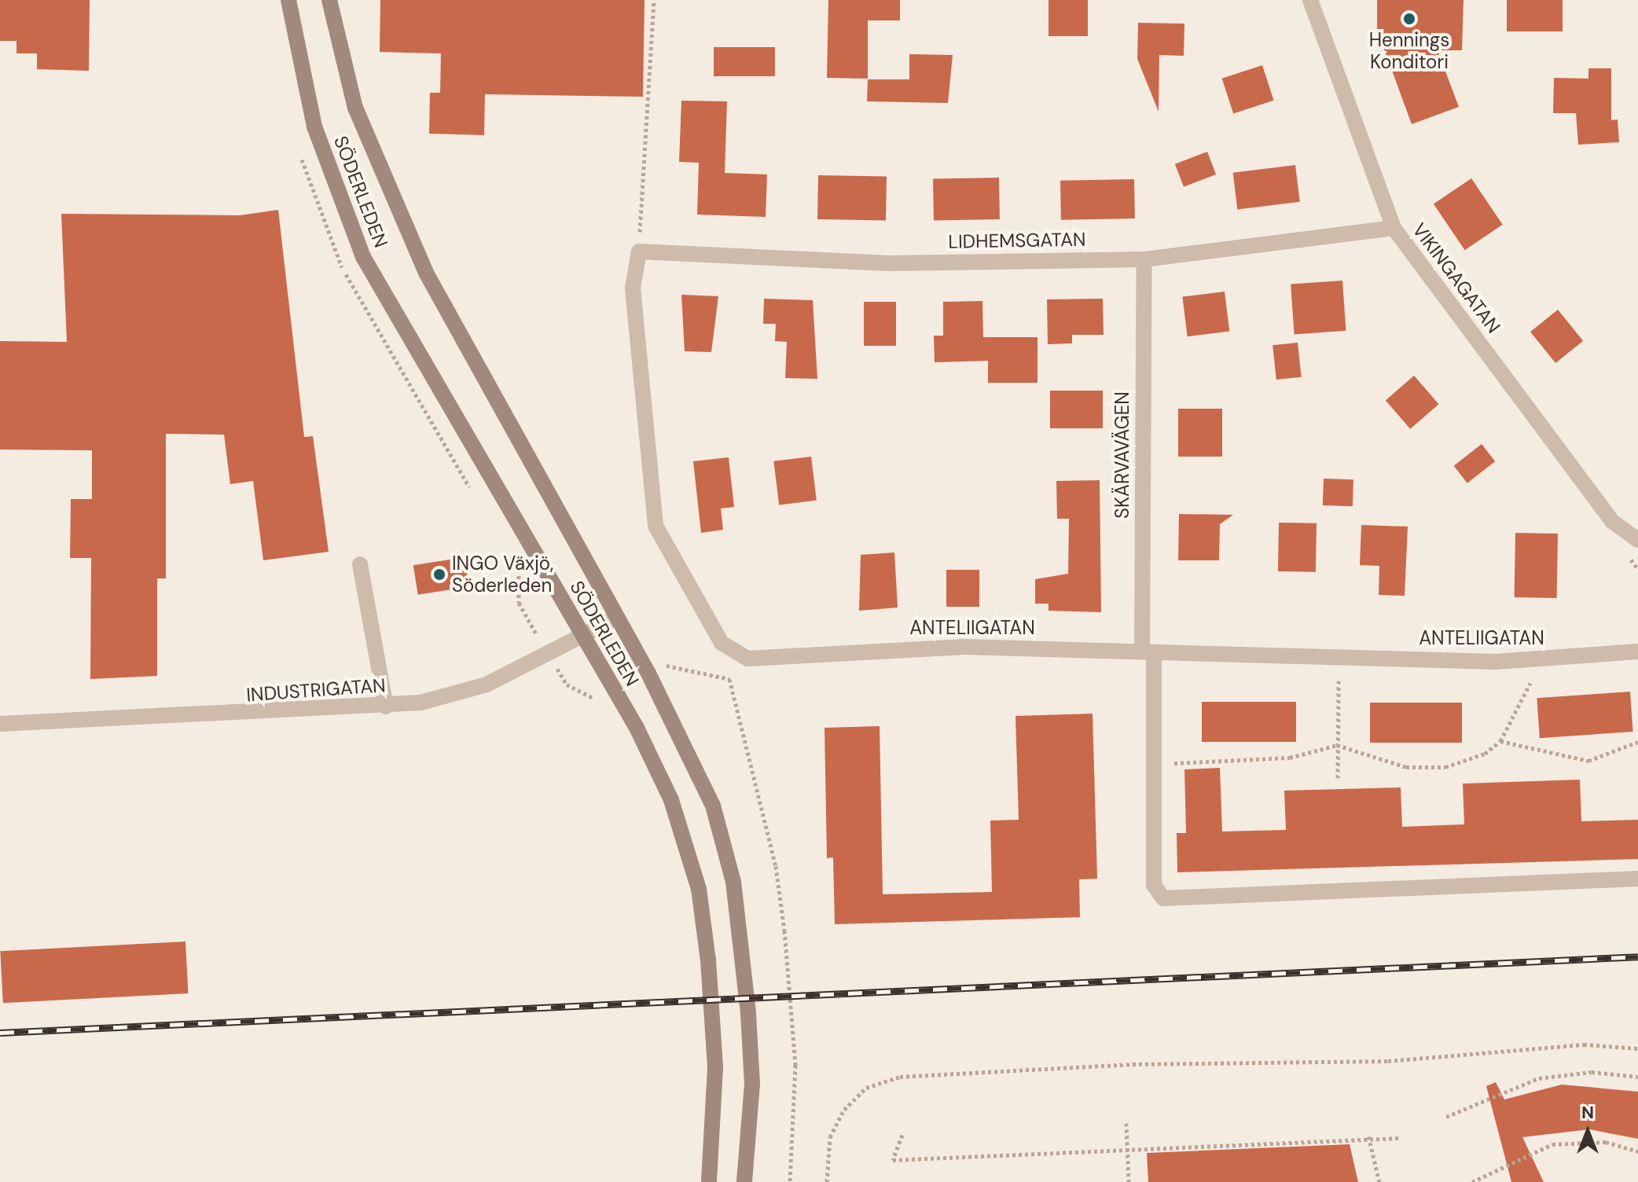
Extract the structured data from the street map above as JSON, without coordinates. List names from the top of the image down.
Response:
{
  "streets": {
    "street": [
      "SÖDERLEDEN",
      "LIDHEMSGATAN",
      "VIKINGAGATAN",
      "SKÄRVAVÄGEN",
      "ANTELIIGATAN",
      "INDUSTRIGATAN"
    ]
  },
  "crossings": [
    ["SÖDERLEDEN", "INDUSTRIGATAN"],
    ["LIDHEMSGATAN", "VIKINGAGATAN"],
    ["LIDHEMSGATAN", "SKÄRVAVÄGEN"],
    ["LIDHEMSGATAN", "ANTELIIGATAN"],
    ["SKÄRVAVÄGEN", "ANTELIIGATAN"]
  ],
  "places": ["Hennings Konditori", "INGO Växjö, Söderleden"],
  "north": "top"
}
